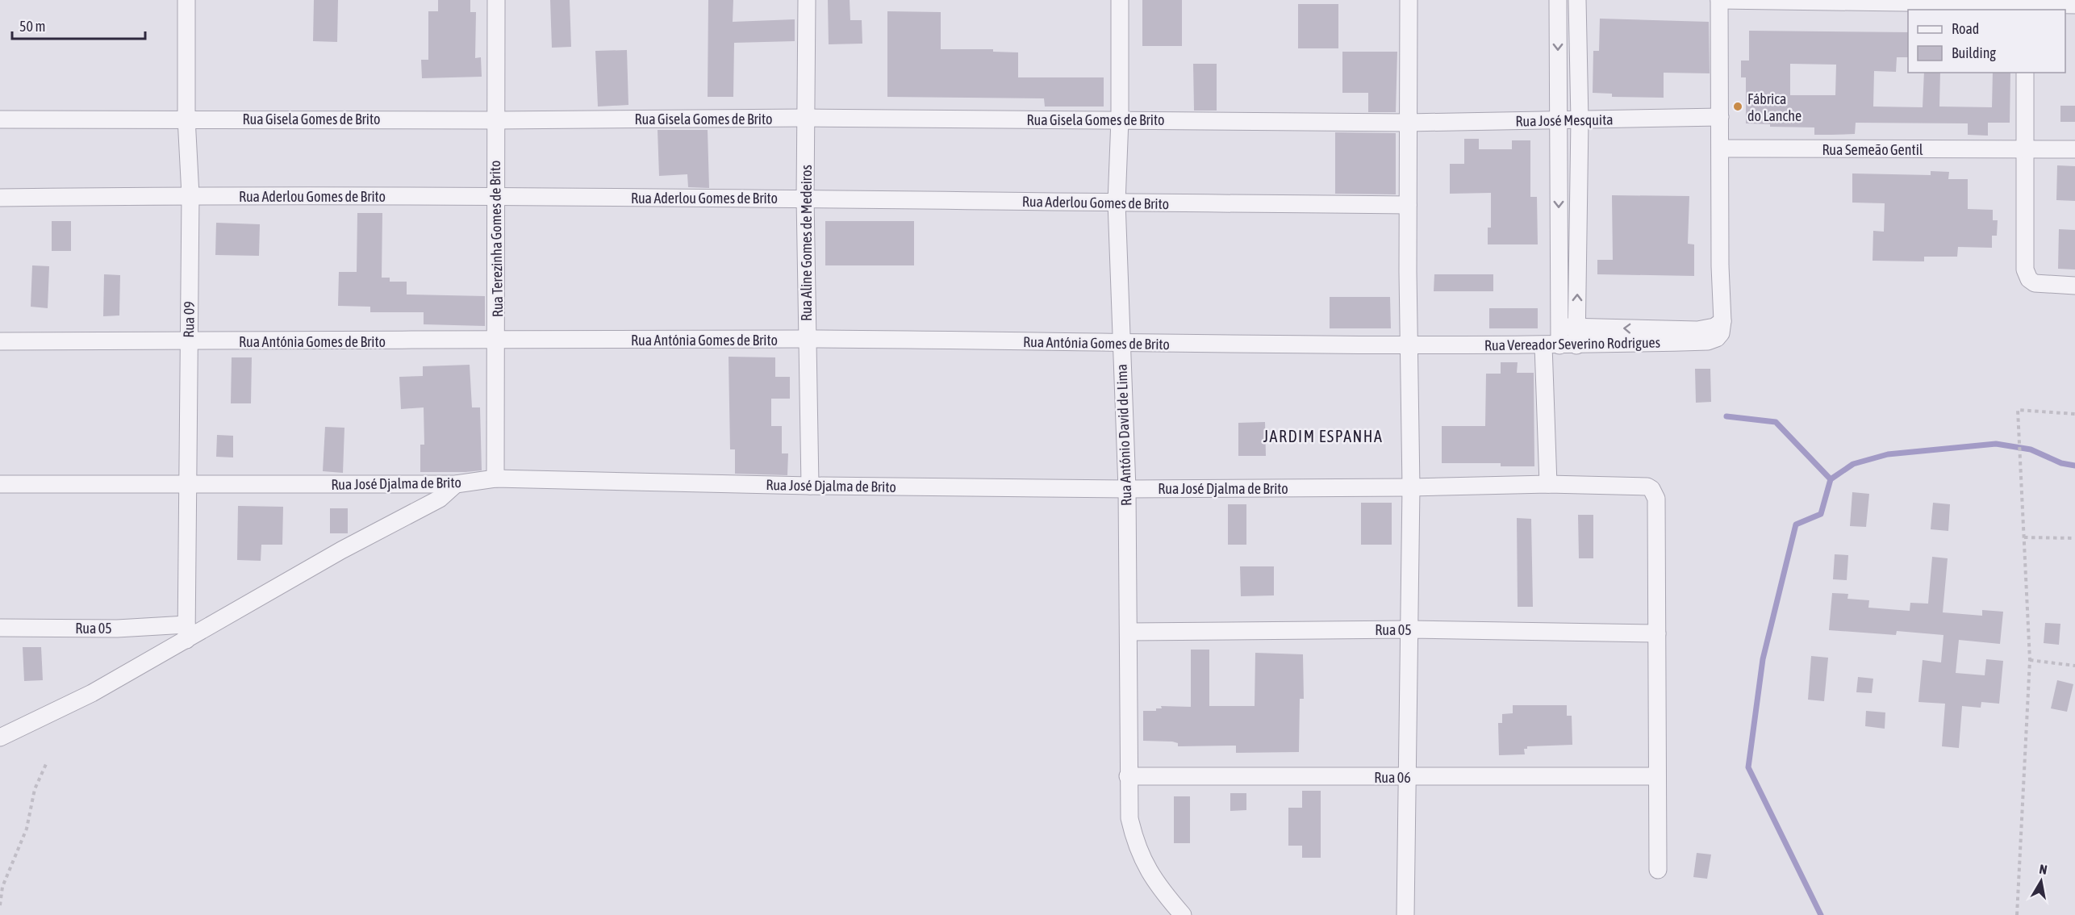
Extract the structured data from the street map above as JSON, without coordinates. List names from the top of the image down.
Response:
{
  "streets": {
    "street": [
      "Rua Gisela Gomes de Brito",
      "Rua José Mesquita",
      "Rua Semeão Gentil",
      "Rua Aderlou Gomes de Brito",
      "Rua Terezinha Gomes de Brito",
      "Rua Aline Gomes de Medeiros",
      "Rua 09",
      "Rua Antónia Gomes de Brito",
      "Rua Vereador Severino Rodrigues",
      "Rua António David de Lima",
      "Rua José Djalma de Brito",
      "Rua 05",
      "Rua 06"
    ]
  },
  "crossings": [
    ["Rua Gisela Gomes de Brito", "Rua José Mesquita"],
    ["Rua Gisela Gomes de Brito", "Rua Terezinha Gomes de Brito"],
    ["Rua Gisela Gomes de Brito", "Rua Aline Gomes de Medeiros"],
    ["Rua Gisela Gomes de Brito", "Rua 09"],
    ["Rua Gisela Gomes de Brito", "Rua António David de Lima"],
    ["Rua Aderlou Gomes de Brito", "Rua Terezinha Gomes de Brito"],
    ["Rua Aderlou Gomes de Brito", "Rua Aline Gomes de Medeiros"],
    ["Rua Aderlou Gomes de Brito", "Rua 09"],
    ["Rua Aderlou Gomes de Brito", "Rua António David de Lima"],
    ["Rua Terezinha Gomes de Brito", "Rua Antónia Gomes de Brito"],
    ["Rua Terezinha Gomes de Brito", "Rua José Djalma de Brito"],
    ["Rua Aline Gomes de Medeiros", "Rua Antónia Gomes de Brito"],
    ["Rua Aline Gomes de Medeiros", "Rua José Djalma de Brito"],
    ["Rua 09", "Rua Antónia Gomes de Brito"],
    ["Rua 09", "Rua José Djalma de Brito"],
    ["Rua 09", "Rua 05"],
    ["Rua Antónia Gomes de Brito", "Rua Vereador Severino Rodrigues"],
    ["Rua Antónia Gomes de Brito", "Rua António David de Lima"],
    ["Rua António David de Lima", "Rua José Djalma de Brito"],
    ["Rua António David de Lima", "Rua 05"],
    ["Rua António David de Lima", "Rua 06"],
    ["Rua José Djalma de Brito", "Rua 05"]
  ],
  "districts": ["JARDIM ESPANHA"],
  "places": ["Fábrica do Lanche"],
  "legend": ["Road", "Building"],
  "scale_bar": "50 m",
  "north": "top"
}
